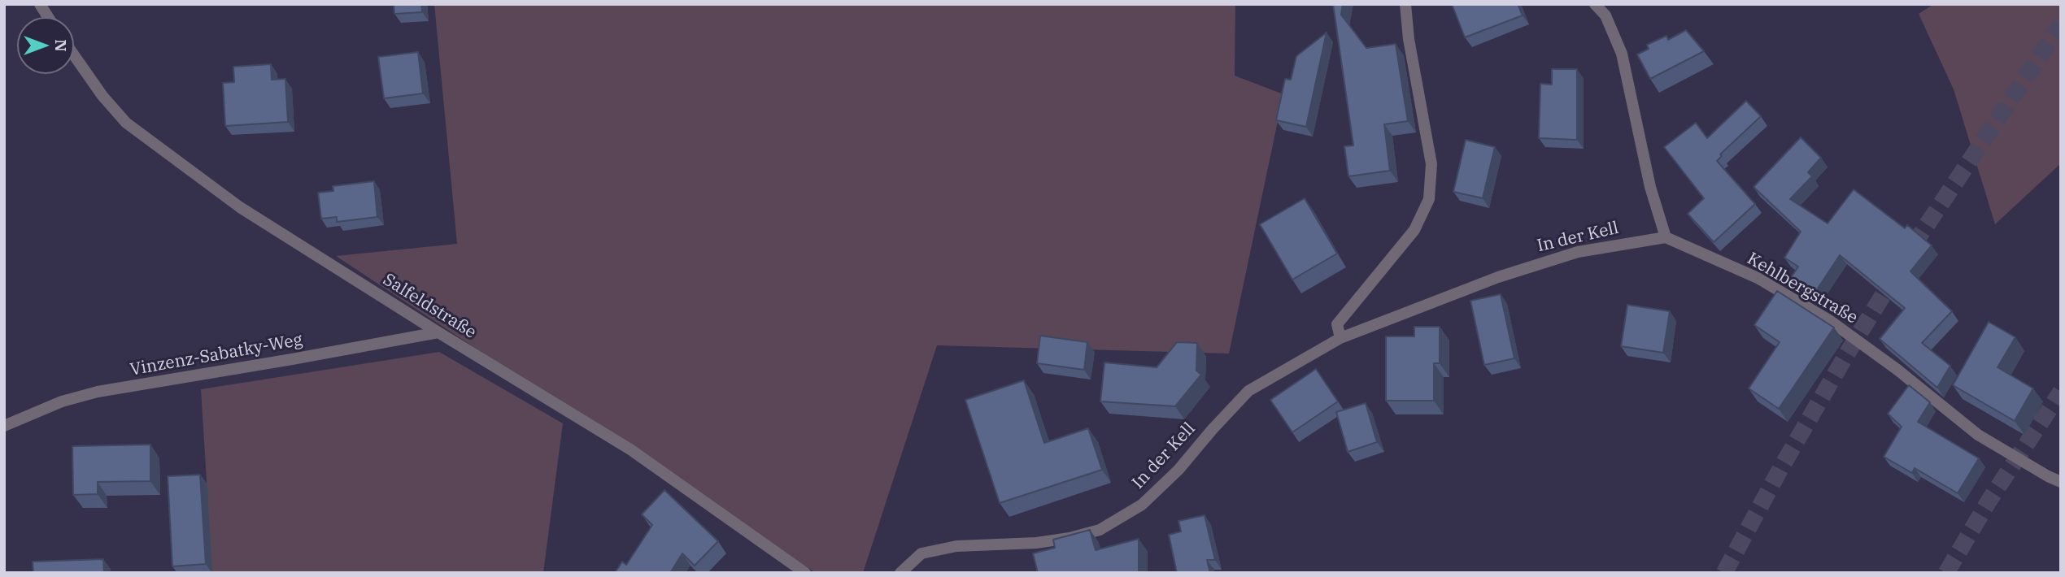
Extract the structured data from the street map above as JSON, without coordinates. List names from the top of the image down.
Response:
{
  "streets": {
    "street": [
      "In der Kell",
      "Kehlbergstraße",
      "Salfeldstraße",
      "Vinzenz-Sabatky-Weg"
    ]
  },
  "crossings": [
    ["In der Kell", "Kehlbergstraße"],
    ["Salfeldstraße", "Vinzenz-Sabatky-Weg"]
  ],
  "north": "right"
}
